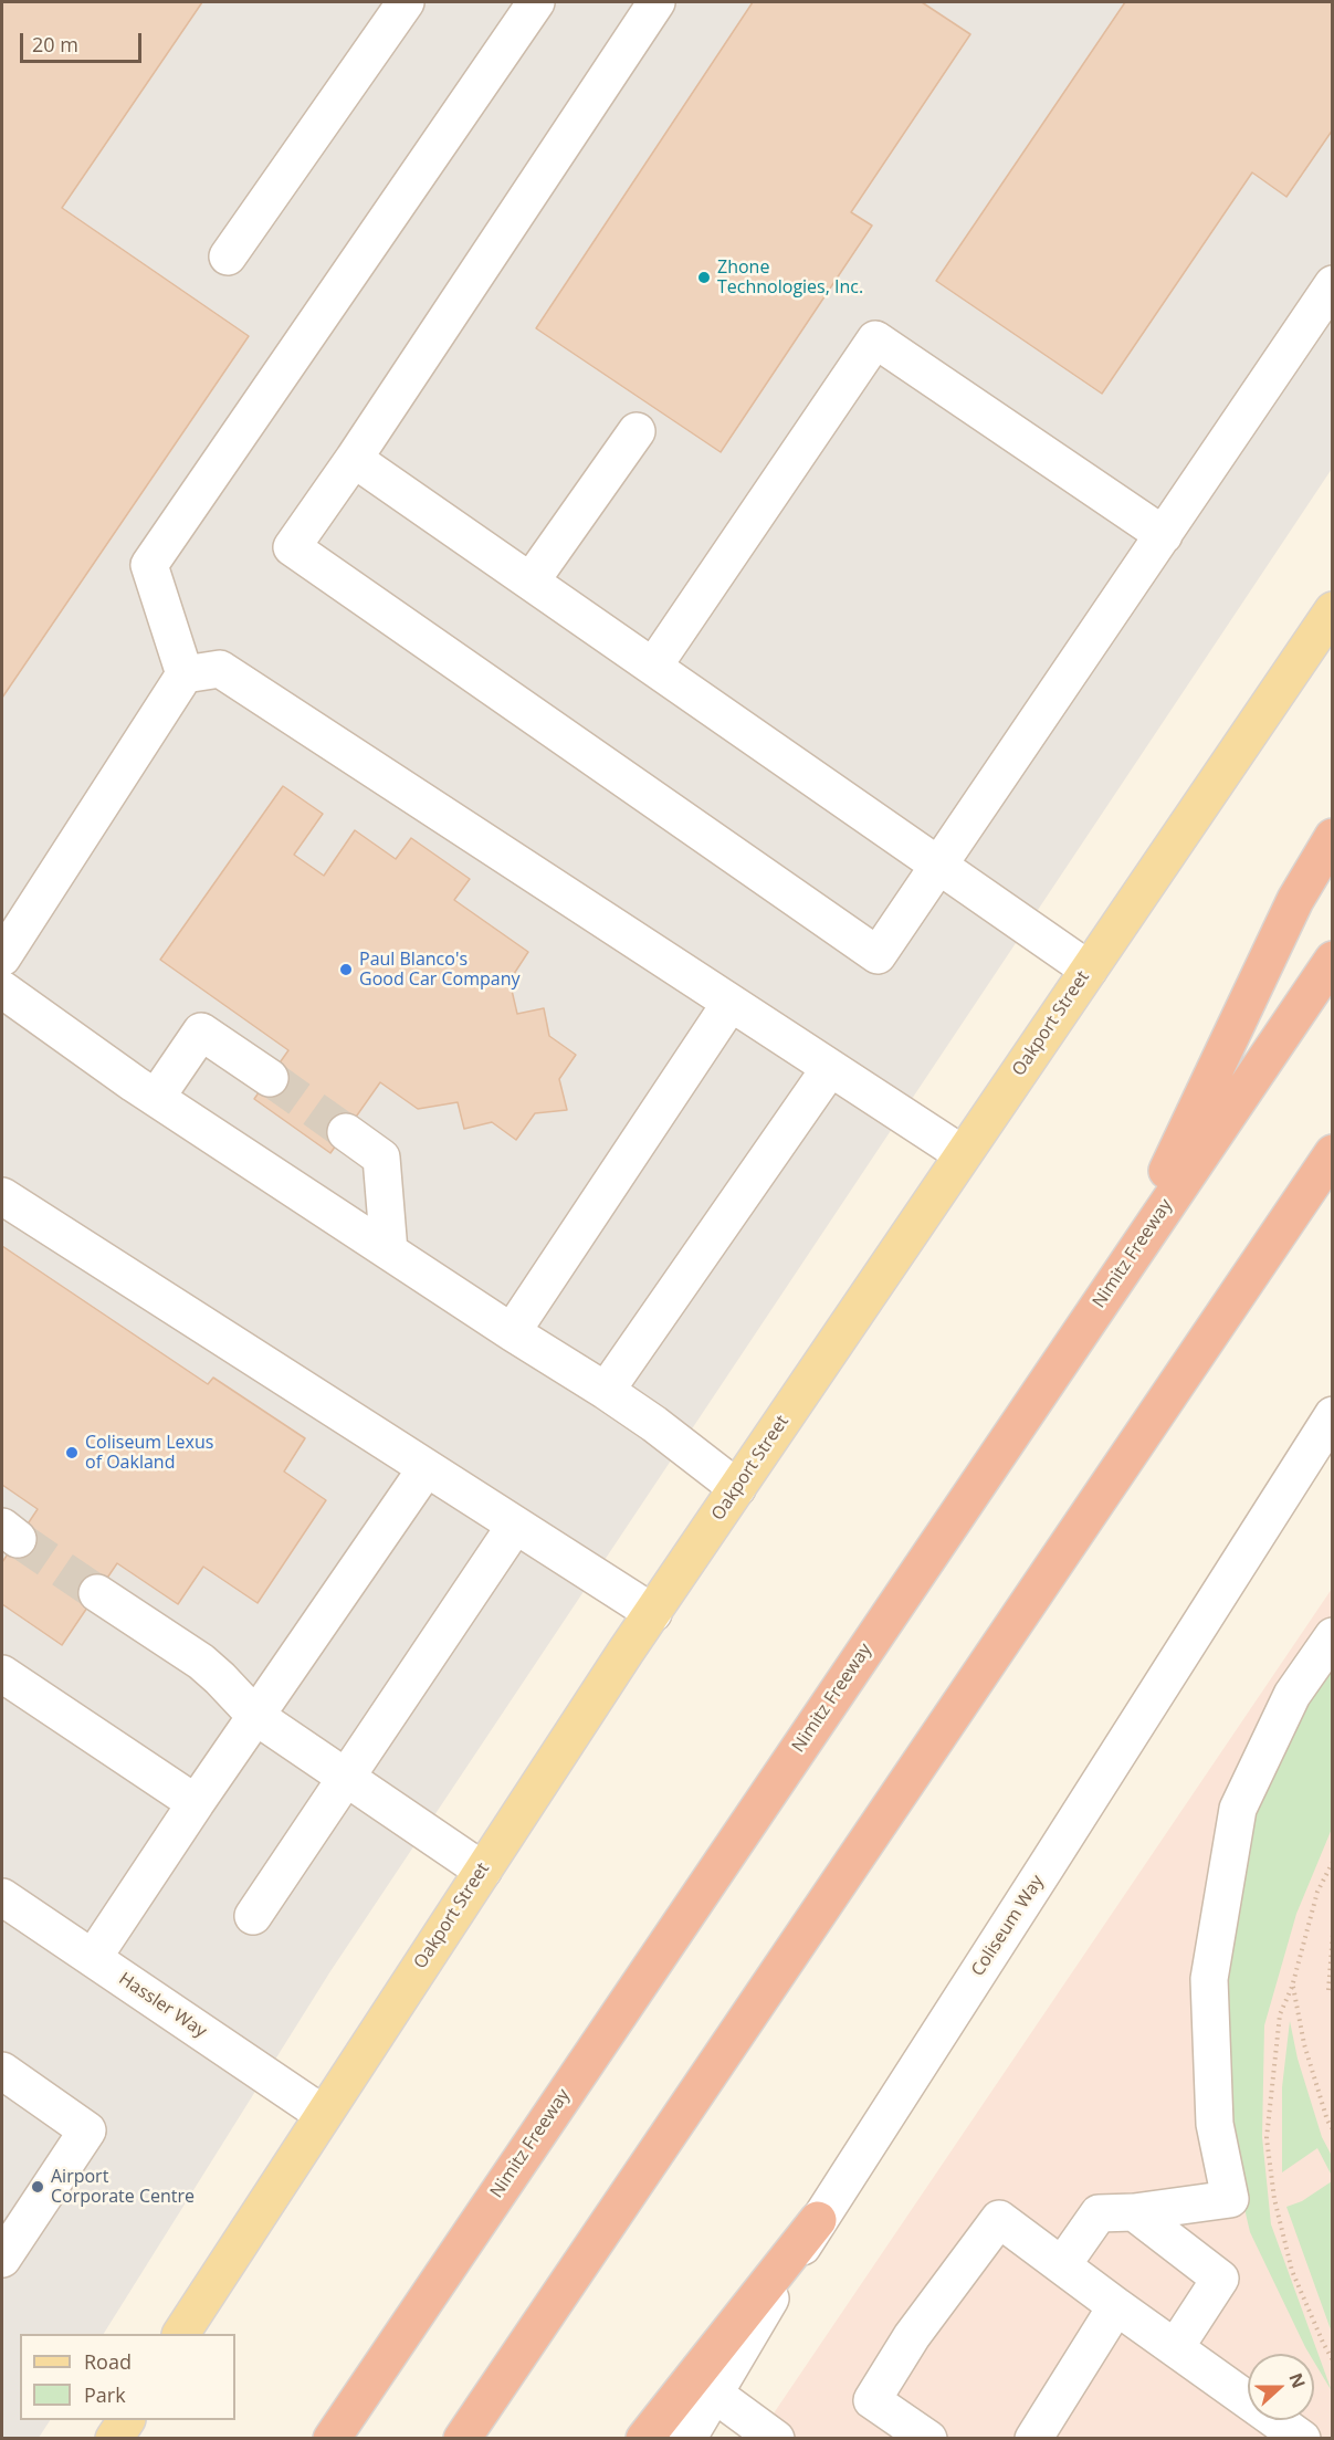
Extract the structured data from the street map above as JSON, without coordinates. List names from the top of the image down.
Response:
{
  "streets": {
    "highway": ["Nimitz Freeway"],
    "main road": ["Oakport Street"],
    "street": ["Coliseum Way", "Hassler Way"]
  },
  "crossings": [
    ["Oakport Street", "Hassler Way"]
  ],
  "places": [
    "Zhone Technologies, Inc.",
    "Paul Blanco's Good Car Company",
    "Coliseum Lexus of Oakland",
    "Airport Corporate Centre"
  ],
  "legend": ["Road", "Park"],
  "scale_bar": "20 m",
  "north": "right"
}
